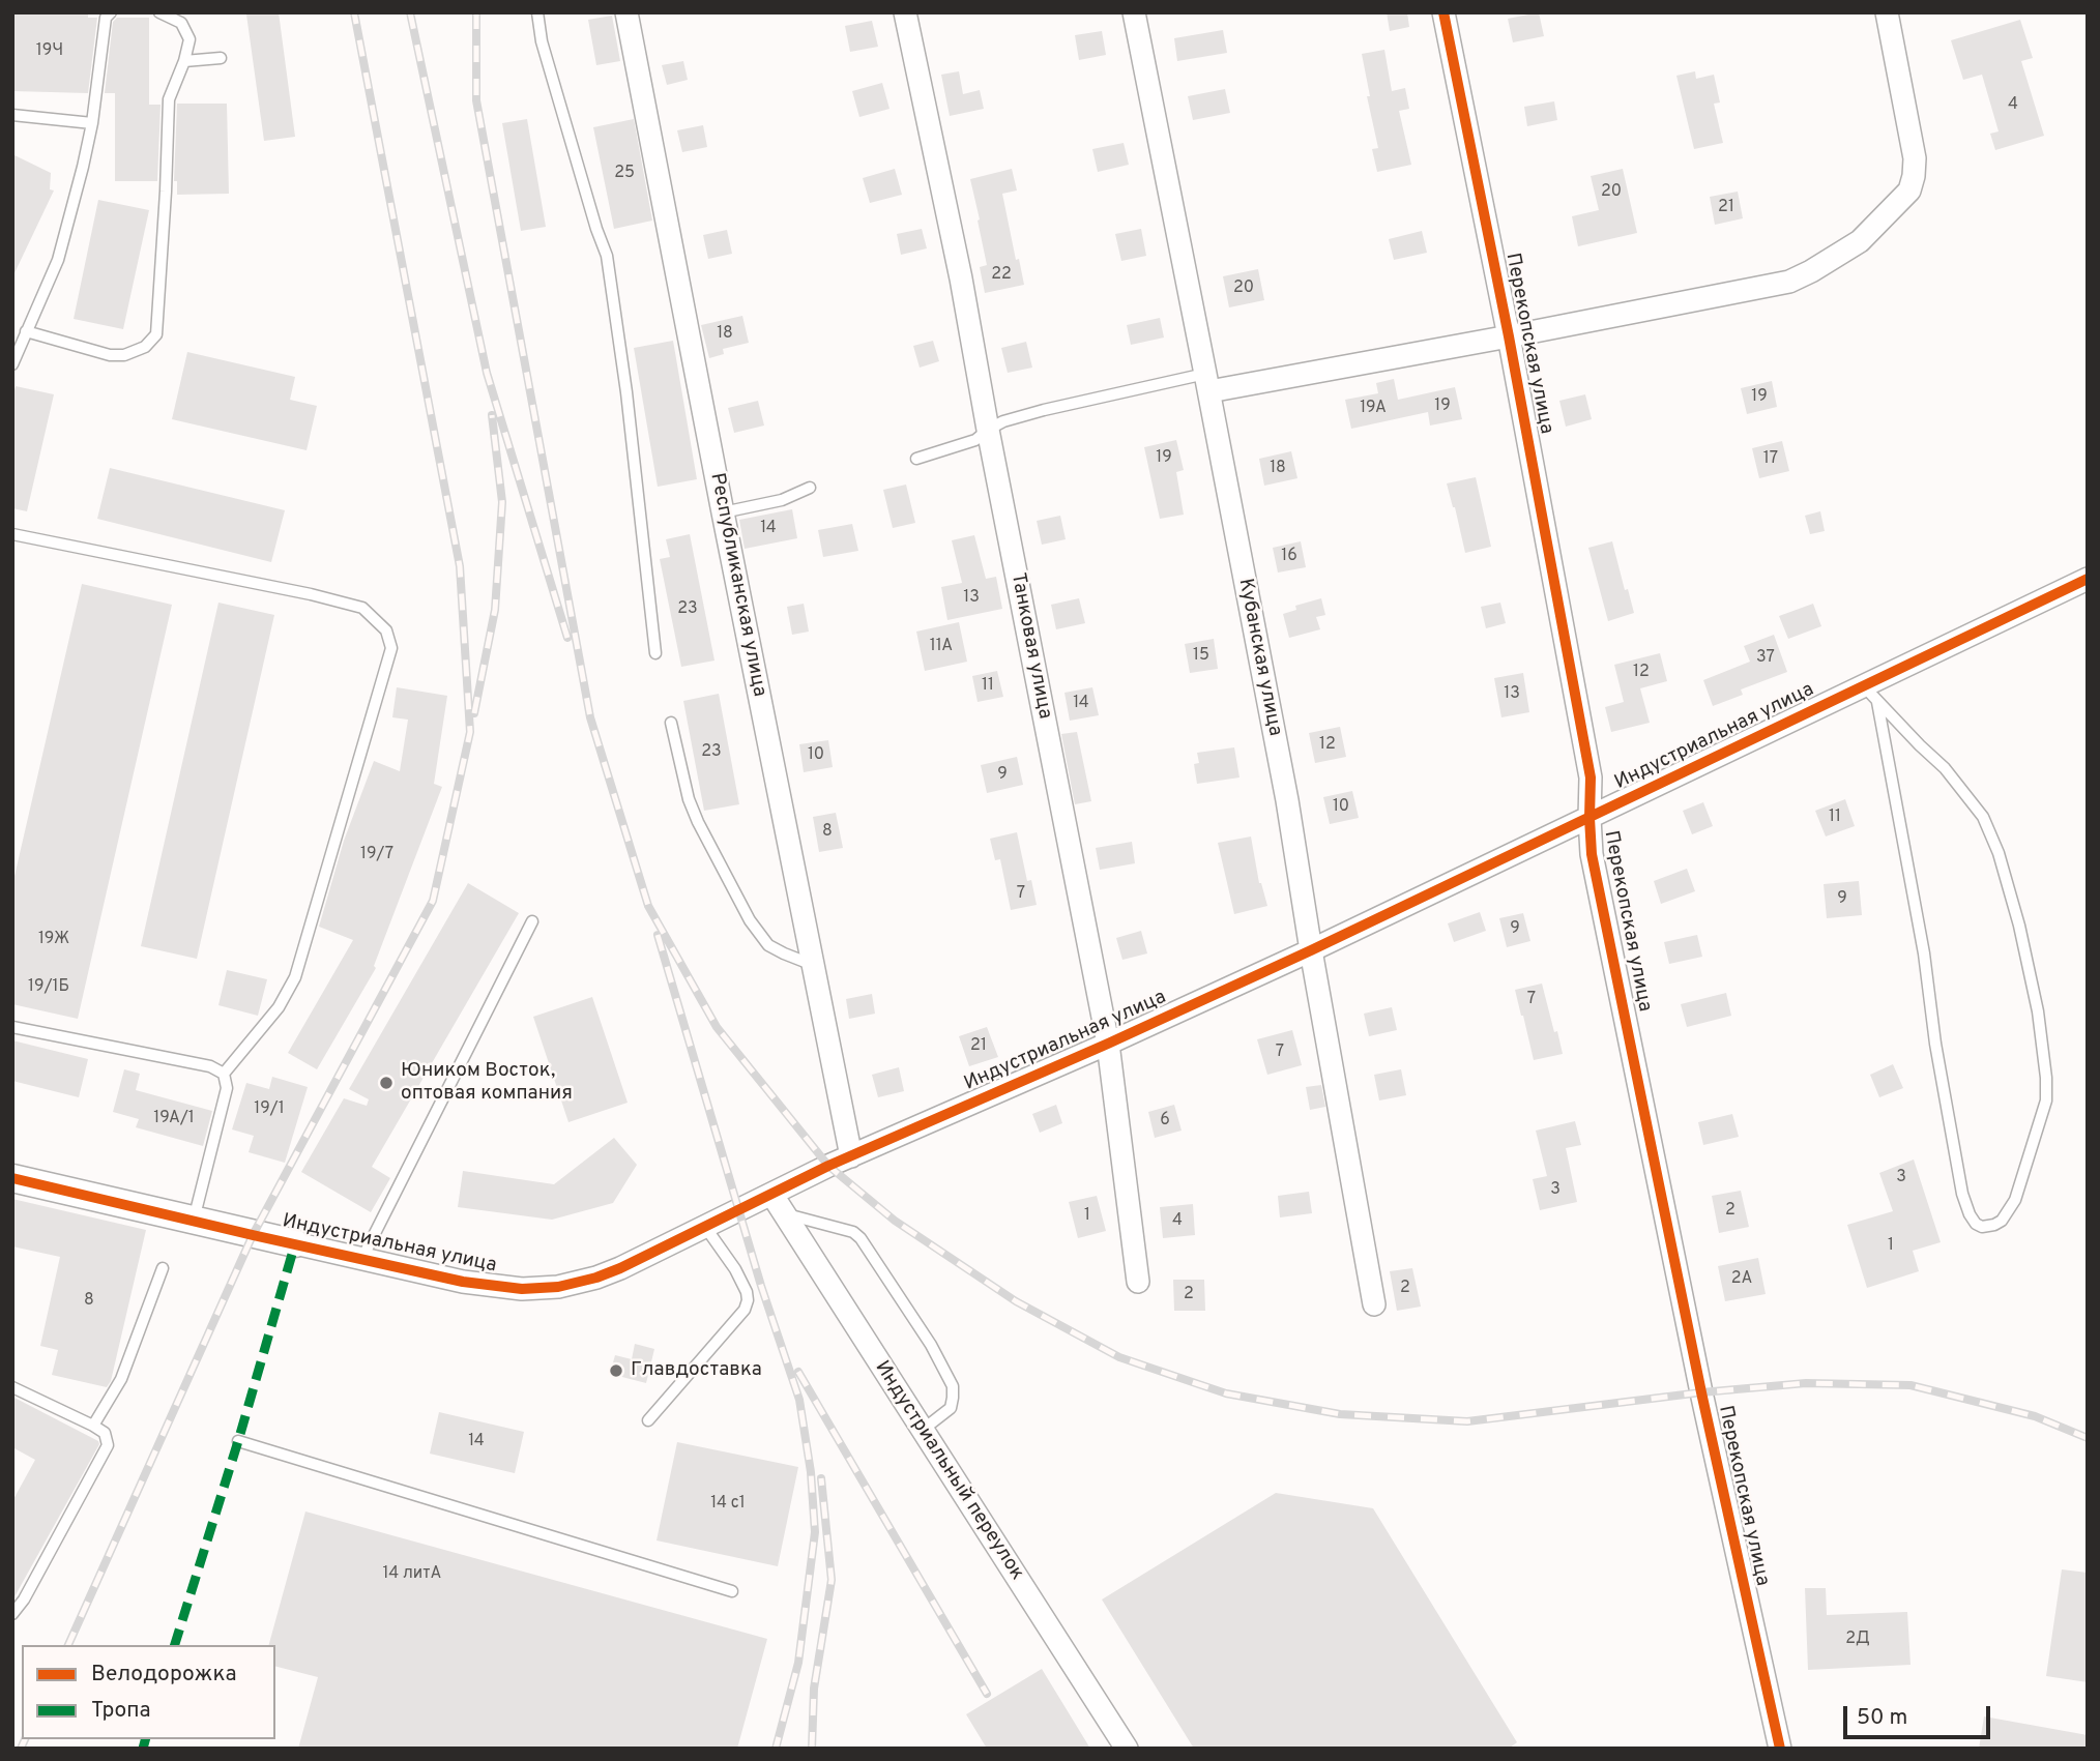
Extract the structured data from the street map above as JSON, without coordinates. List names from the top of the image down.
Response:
{
  "streets": {
    "street": [
      "Перекопская улица",
      "Республиканская улица",
      "Танковая улица",
      "Кубанская улица",
      "Индустриальная улица",
      "Индустриальный переулок"
    ]
  },
  "crossings": [
    ["Перекопская улица", "Индустриальная улица"],
    ["Республиканская улица", "Индустриальная улица"],
    ["Танковая улица", "Индустриальная улица"],
    ["Кубанская улица", "Индустриальная улица"],
    ["Индустриальная улица", "Индустриальный переулок"]
  ],
  "places": ["Юником Восток, оптовая компания", "Главдоставка"],
  "house_numbers": [
    "19Ч",
    "4",
    "25",
    "20",
    "21",
    "22",
    "20",
    "18",
    "19",
    "19",
    "19А",
    "19",
    "17",
    "18",
    "14",
    "16",
    "13",
    "23",
    "11А",
    "15",
    "37",
    "12",
    "11",
    "13",
    "14",
    "12",
    "23",
    "10",
    "9",
    "10",
    "11",
    "8",
    "19/7",
    "7",
    "9",
    "9",
    "19Ж",
    "19/1Б",
    "7",
    "21",
    "7",
    "19/1",
    "19А/1",
    "6",
    "3",
    "3",
    "2",
    "1",
    "4",
    "1",
    "2А",
    "2",
    "2",
    "8",
    "14",
    "14 с1",
    "14 литА",
    "2Д"
  ],
  "legend": ["Велодорожка", "Тропа"],
  "scale_bar": "50 m"
}
